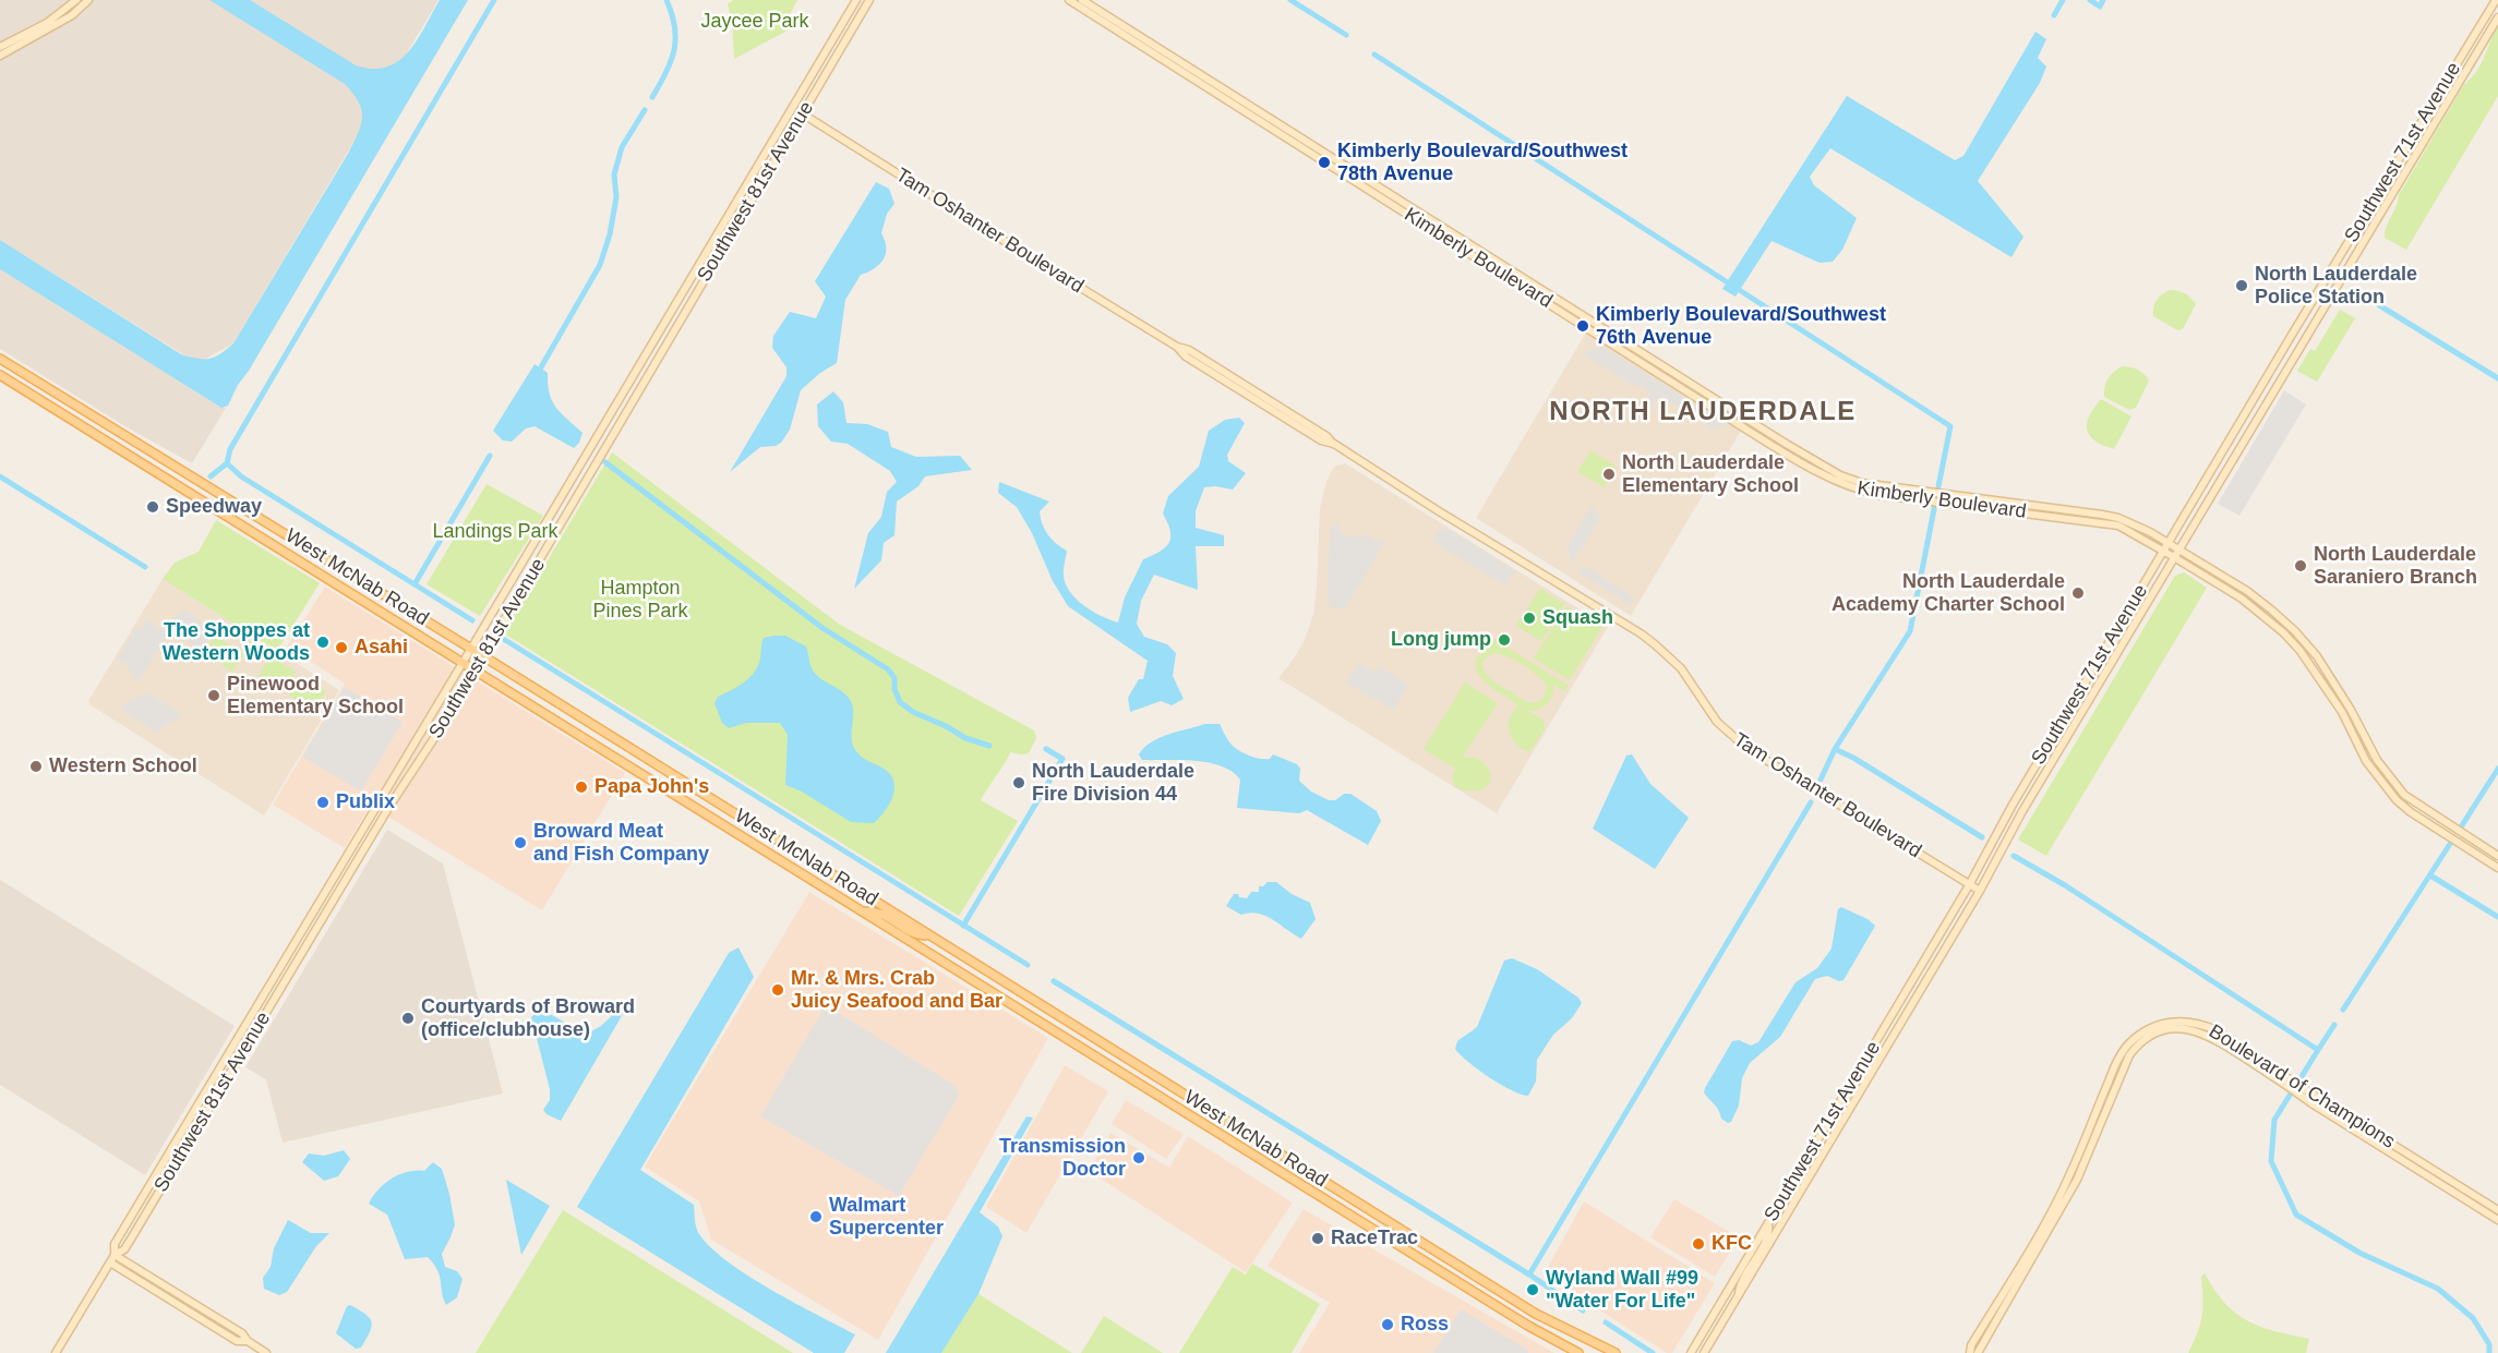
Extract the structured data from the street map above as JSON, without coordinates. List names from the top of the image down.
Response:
{
  "streets": {
    "main road": ["West McNab Road"],
    "street": [
      "Southwest 71st Avenue",
      "Southwest 81st Avenue",
      "Tam Oshanter Boulevard",
      "Kimberly Boulevard",
      "Boulevard of Champions"
    ]
  },
  "crossings": [
    ["Southwest 71st Avenue", "Tam Oshanter Boulevard"],
    ["Southwest 71st Avenue", "Kimberly Boulevard"],
    ["Southwest 81st Avenue", "Tam Oshanter Boulevard"],
    ["Southwest 81st Avenue", "West McNab Road"]
  ],
  "districts": ["NORTH LAUDERDALE"],
  "parks": ["Jaycee Park", "Landings Park", "Hampton Pines Park"],
  "places": [
    "Kimberly Boulevard/Southwest 78th Avenue",
    "North Lauderdale Police Station",
    "Kimberly Boulevard/Southwest 76th Avenue",
    "North Lauderdale Elementary School",
    "Speedway",
    "North Lauderdale Saraniero Branch",
    "North Lauderdale Academy Charter School",
    "Squash",
    "Long jump",
    "The Shoppes at Western Woods",
    "Asahi",
    "Pinewood Elementary School",
    "Western School",
    "North Lauderdale Fire Division 44",
    "Papa John's",
    "Publix",
    "Broward Meat and Fish Company",
    "Mr. & Mrs. Crab Juicy Seafood and Bar",
    "Courtyards of Broward (office/clubhouse)",
    "Transmission Doctor",
    "Walmart Supercenter",
    "RaceTrac",
    "KFC",
    "Wyland Wall #99 \"Water For Life\"",
    "Ross"
  ]
}
